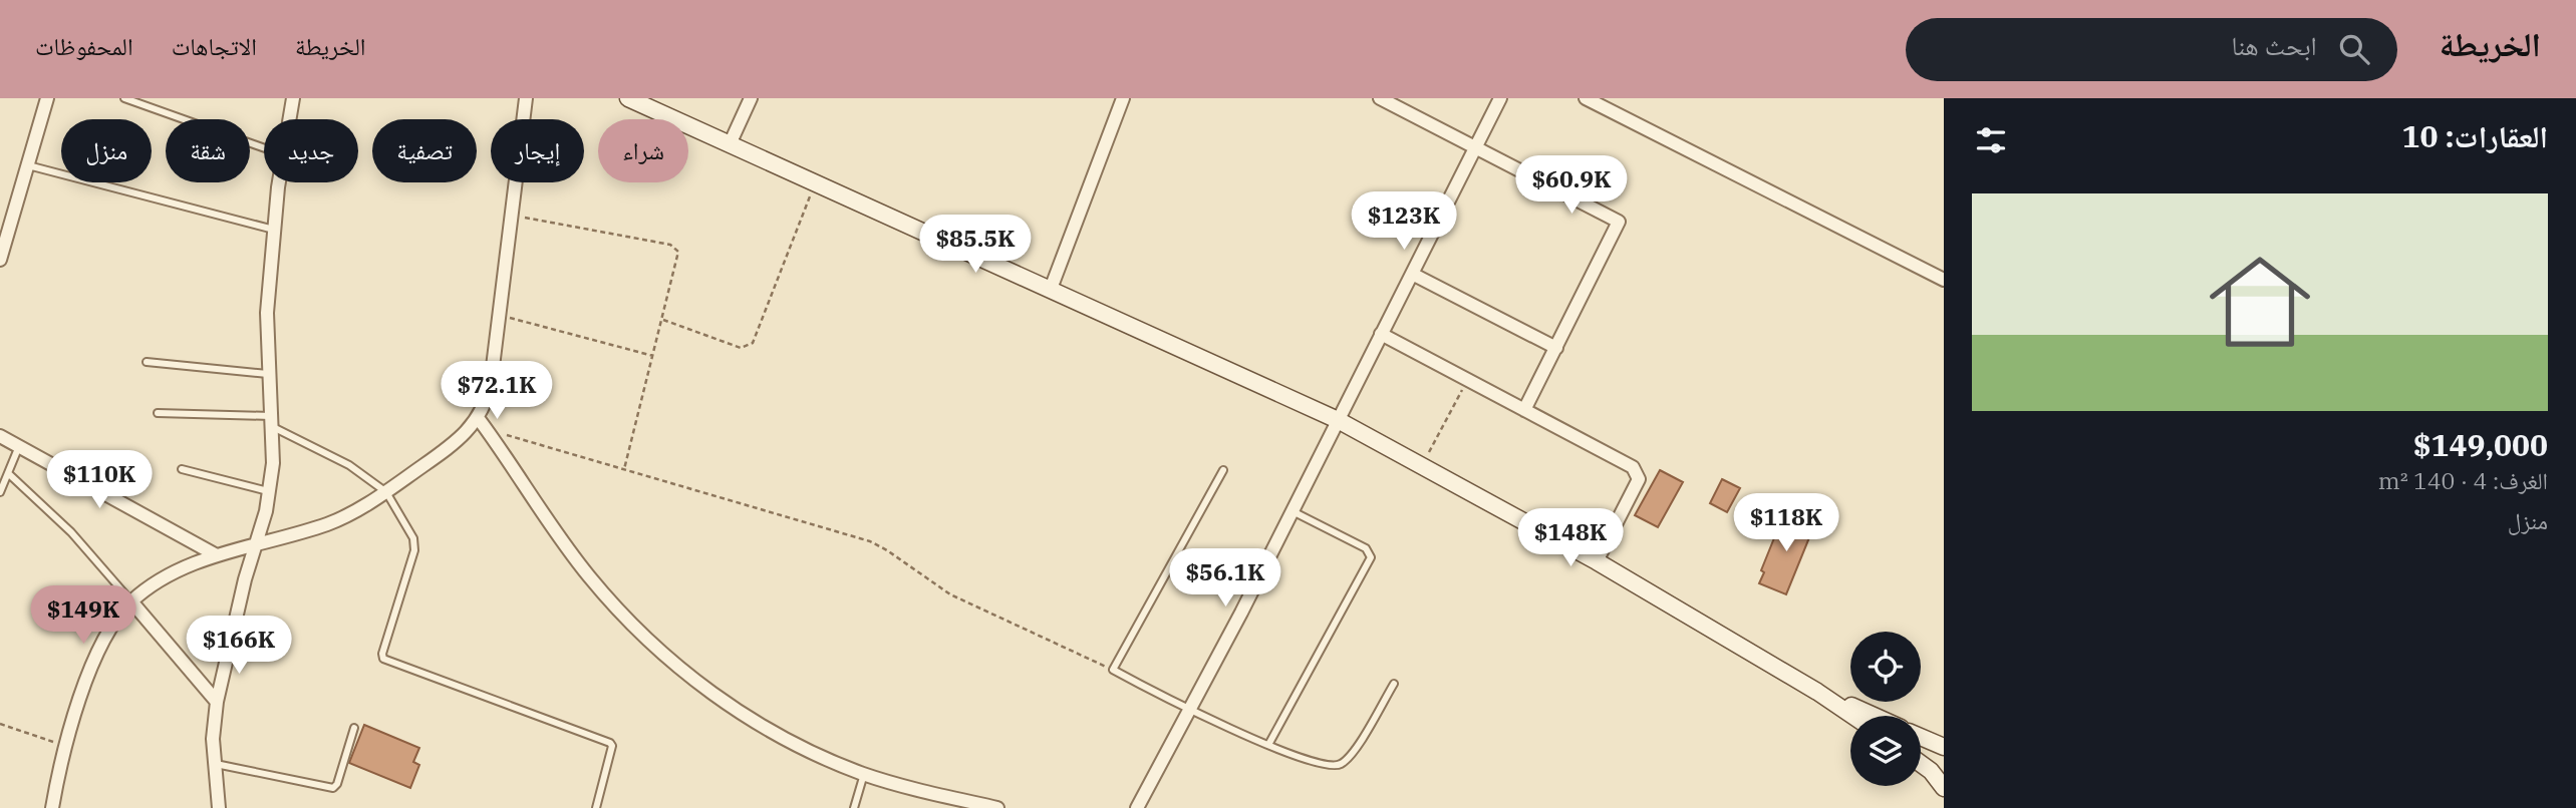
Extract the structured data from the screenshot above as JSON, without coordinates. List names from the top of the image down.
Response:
{
  "page": {
    "header": "الخريطة",
    "search": "ابحث هنا",
    "nav": ["الخريطة", "الاتجاهات", "المحفوظات"],
    "heading": "العقارات: 10",
    "chip": [
      "شراء",
      "إيجار",
      "تصفية",
      "جديد",
      "شقة",
      "منزل"
    ],
    "price": [
      "$60.9K",
      "$123K",
      "$85.5K",
      "$72.1K",
      "$110K",
      "$118K",
      "$148K",
      "$56.1K",
      "$149K",
      "$166K"
    ],
    "list": [
      {
        "name": "$149,000",
        "note": "الغرف: 4 · 140 m² · منزل"
      }
    ]
  }
}
